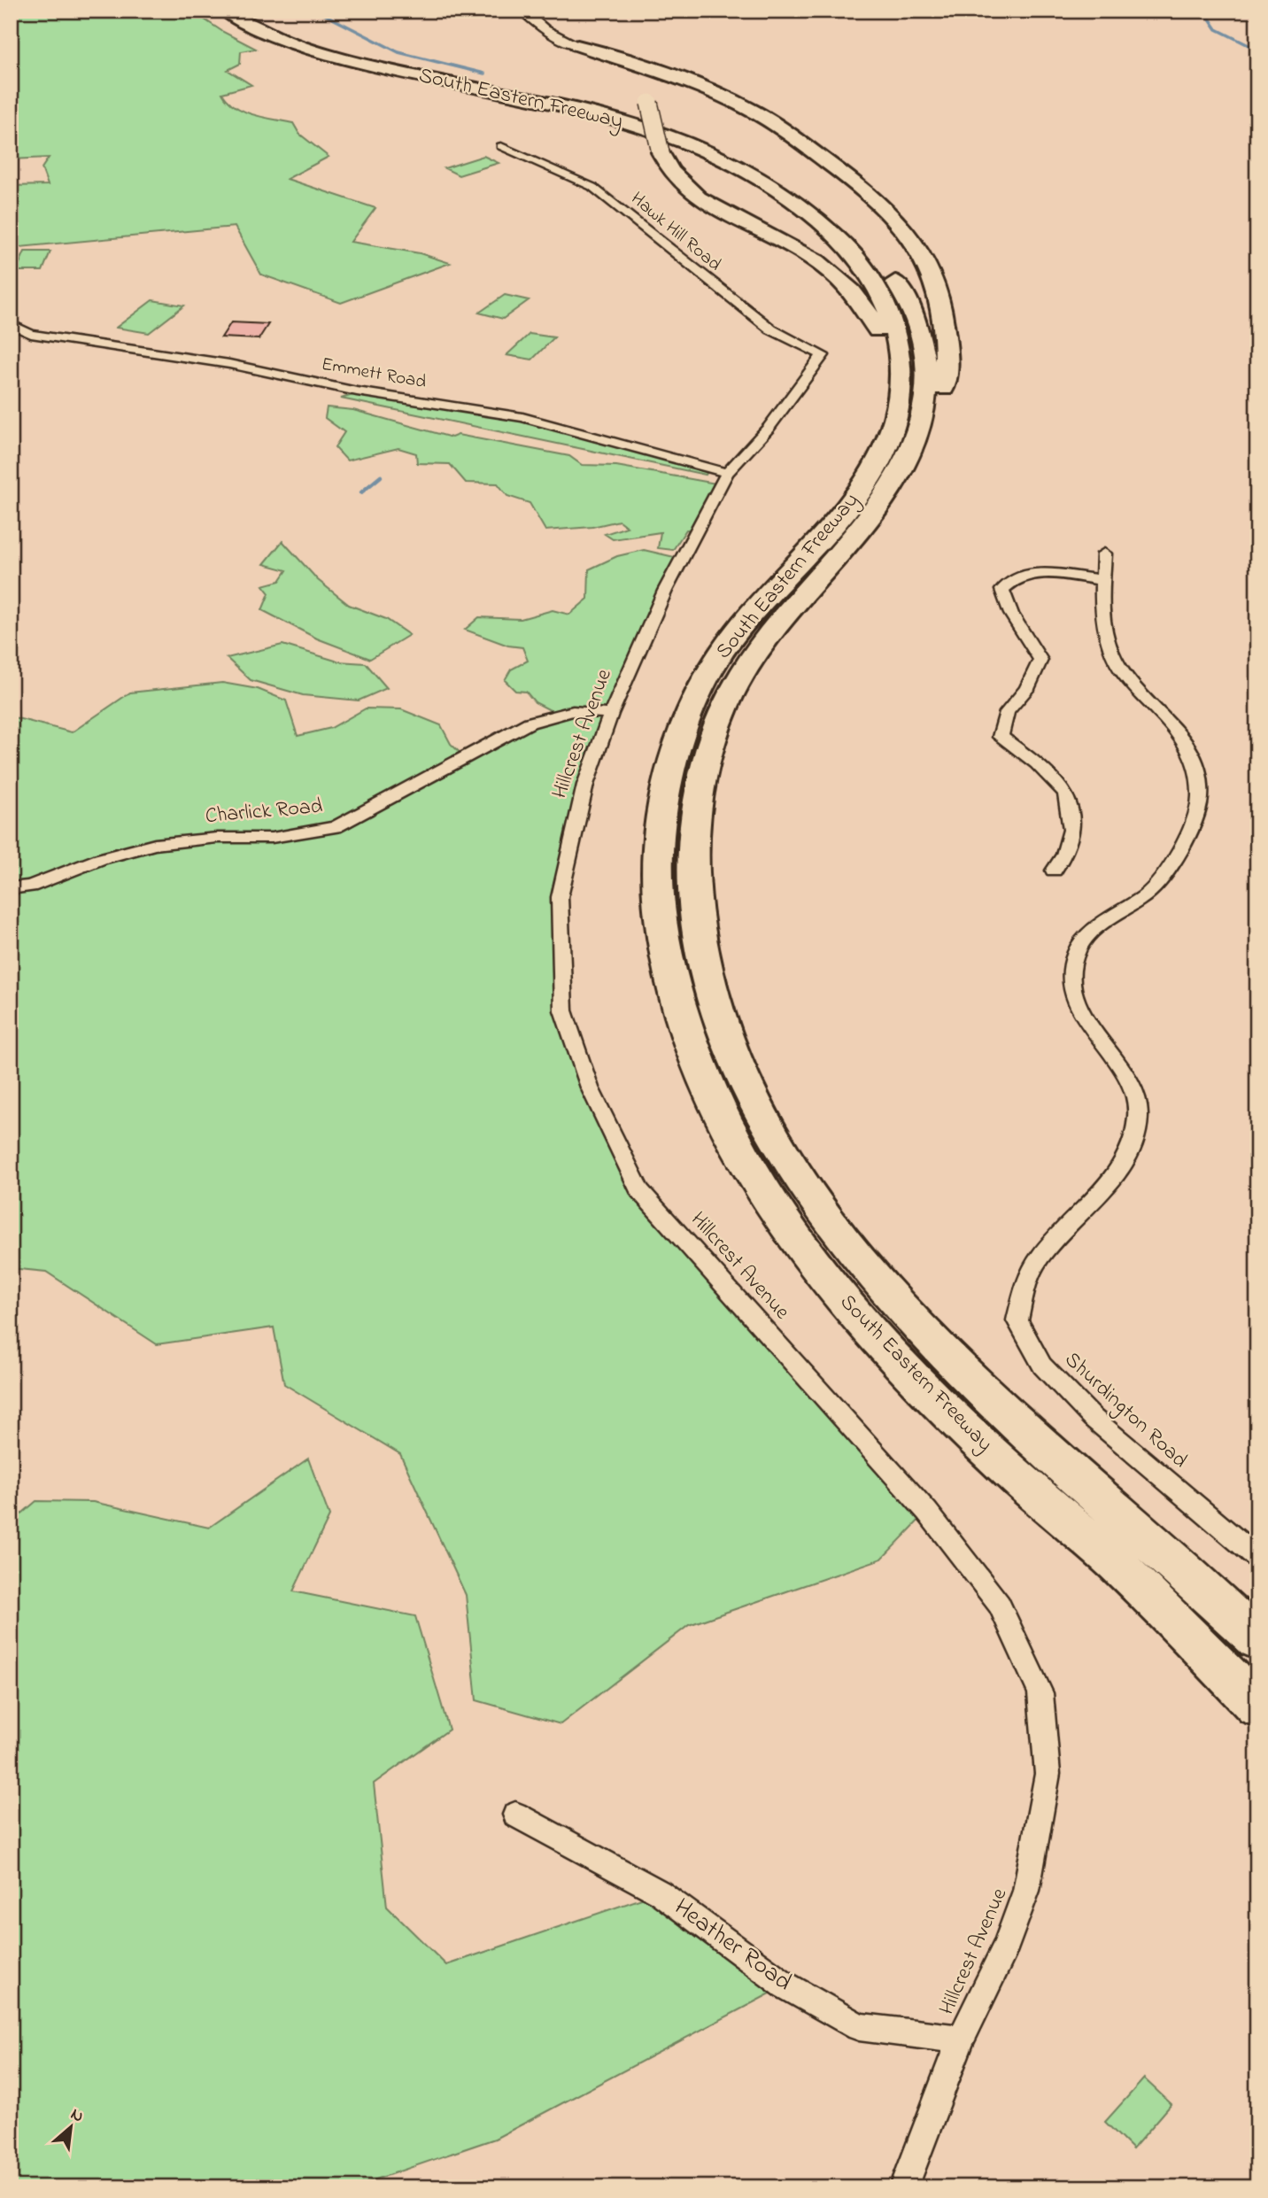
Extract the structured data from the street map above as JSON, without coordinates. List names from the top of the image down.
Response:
{
  "streets": {
    "highway": ["South Eastern Freeway"],
    "street": [
      "Hawk Hill Road",
      "Emmett Road",
      "Hillcrest Avenue",
      "Charlick Road",
      "Shurdington Road",
      "Heather Road"
    ]
  },
  "crossings": [
    ["Hawk Hill Road", "Hillcrest Avenue"],
    ["Emmett Road", "Hillcrest Avenue"],
    ["Hillcrest Avenue", "Charlick Road"],
    ["Hillcrest Avenue", "Heather Road"]
  ],
  "north": "top right"
}
